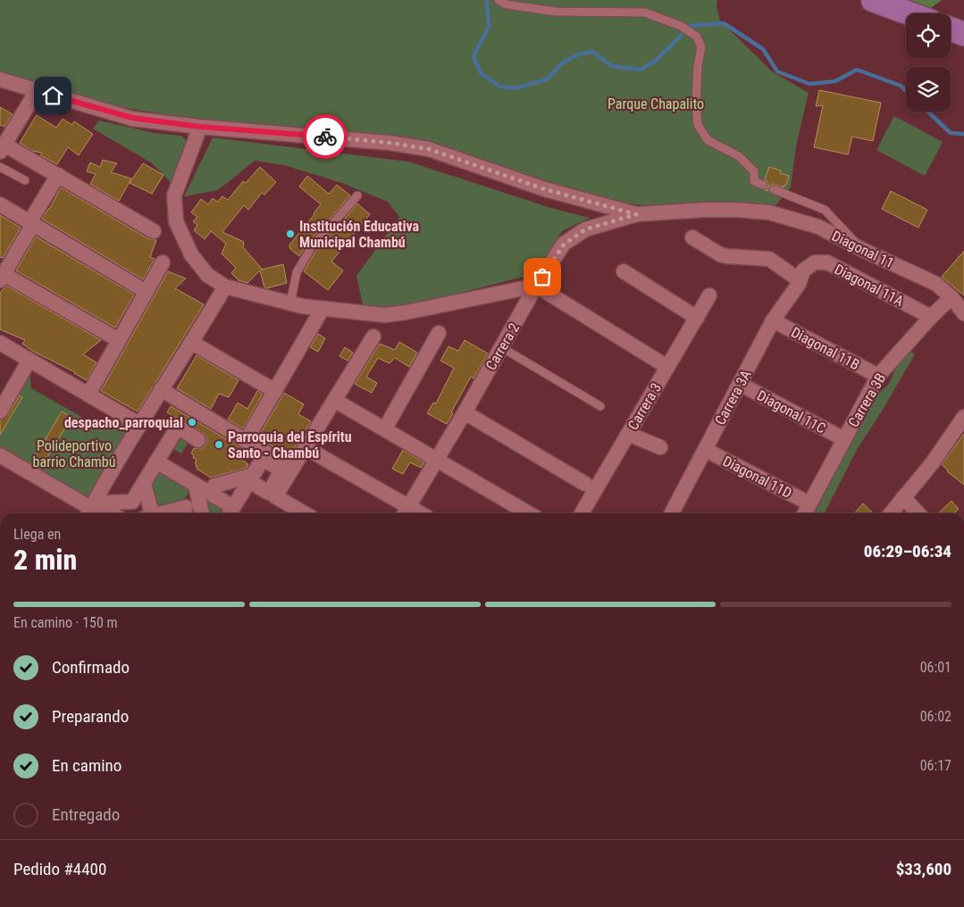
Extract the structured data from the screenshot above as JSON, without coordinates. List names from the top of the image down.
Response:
{
  "streets": {
    "street": [
      "Diagonal 11",
      "Diagonal 11A",
      "Carrera 2",
      "Diagonal 11B",
      "Carrera 3A",
      "Carrera 3B",
      "Carrera 3",
      "Diagonal 11C",
      "Diagonal 11D"
    ]
  },
  "crossings": [
    ["Diagonal 11", "Carrera 2"],
    ["Diagonal 11", "Carrera 3B"],
    ["Diagonal 11A", "Carrera 3A"],
    ["Diagonal 11A", "Carrera 3B"],
    ["Diagonal 11B", "Carrera 3A"],
    ["Diagonal 11B", "Carrera 3B"],
    ["Carrera 3A", "Diagonal 11C"],
    ["Carrera 3A", "Diagonal 11D"],
    ["Carrera 3B", "Diagonal 11C"],
    ["Carrera 3B", "Diagonal 11D"]
  ],
  "parks": ["Parque Chapalito", "Polideportivo barrio Chambú"],
  "places": ["Institución Educativa Municipal Chambú", "despacho_parroquial", "Parroquia del Espíritu Santo - Chambú"],
  "page": {
    "heading": ["2 min", "Llega en", "06:29–06:34"],
    "panel": ["Pedido #4400", "$33,600"],
    "bar": "En camino · 150 m",
    "list": [
      ["Confirmado", "06:01"],
      ["Preparando", "06:02"],
      ["En camino", "06:17"],
      "Entregado"
    ]
  }
}
